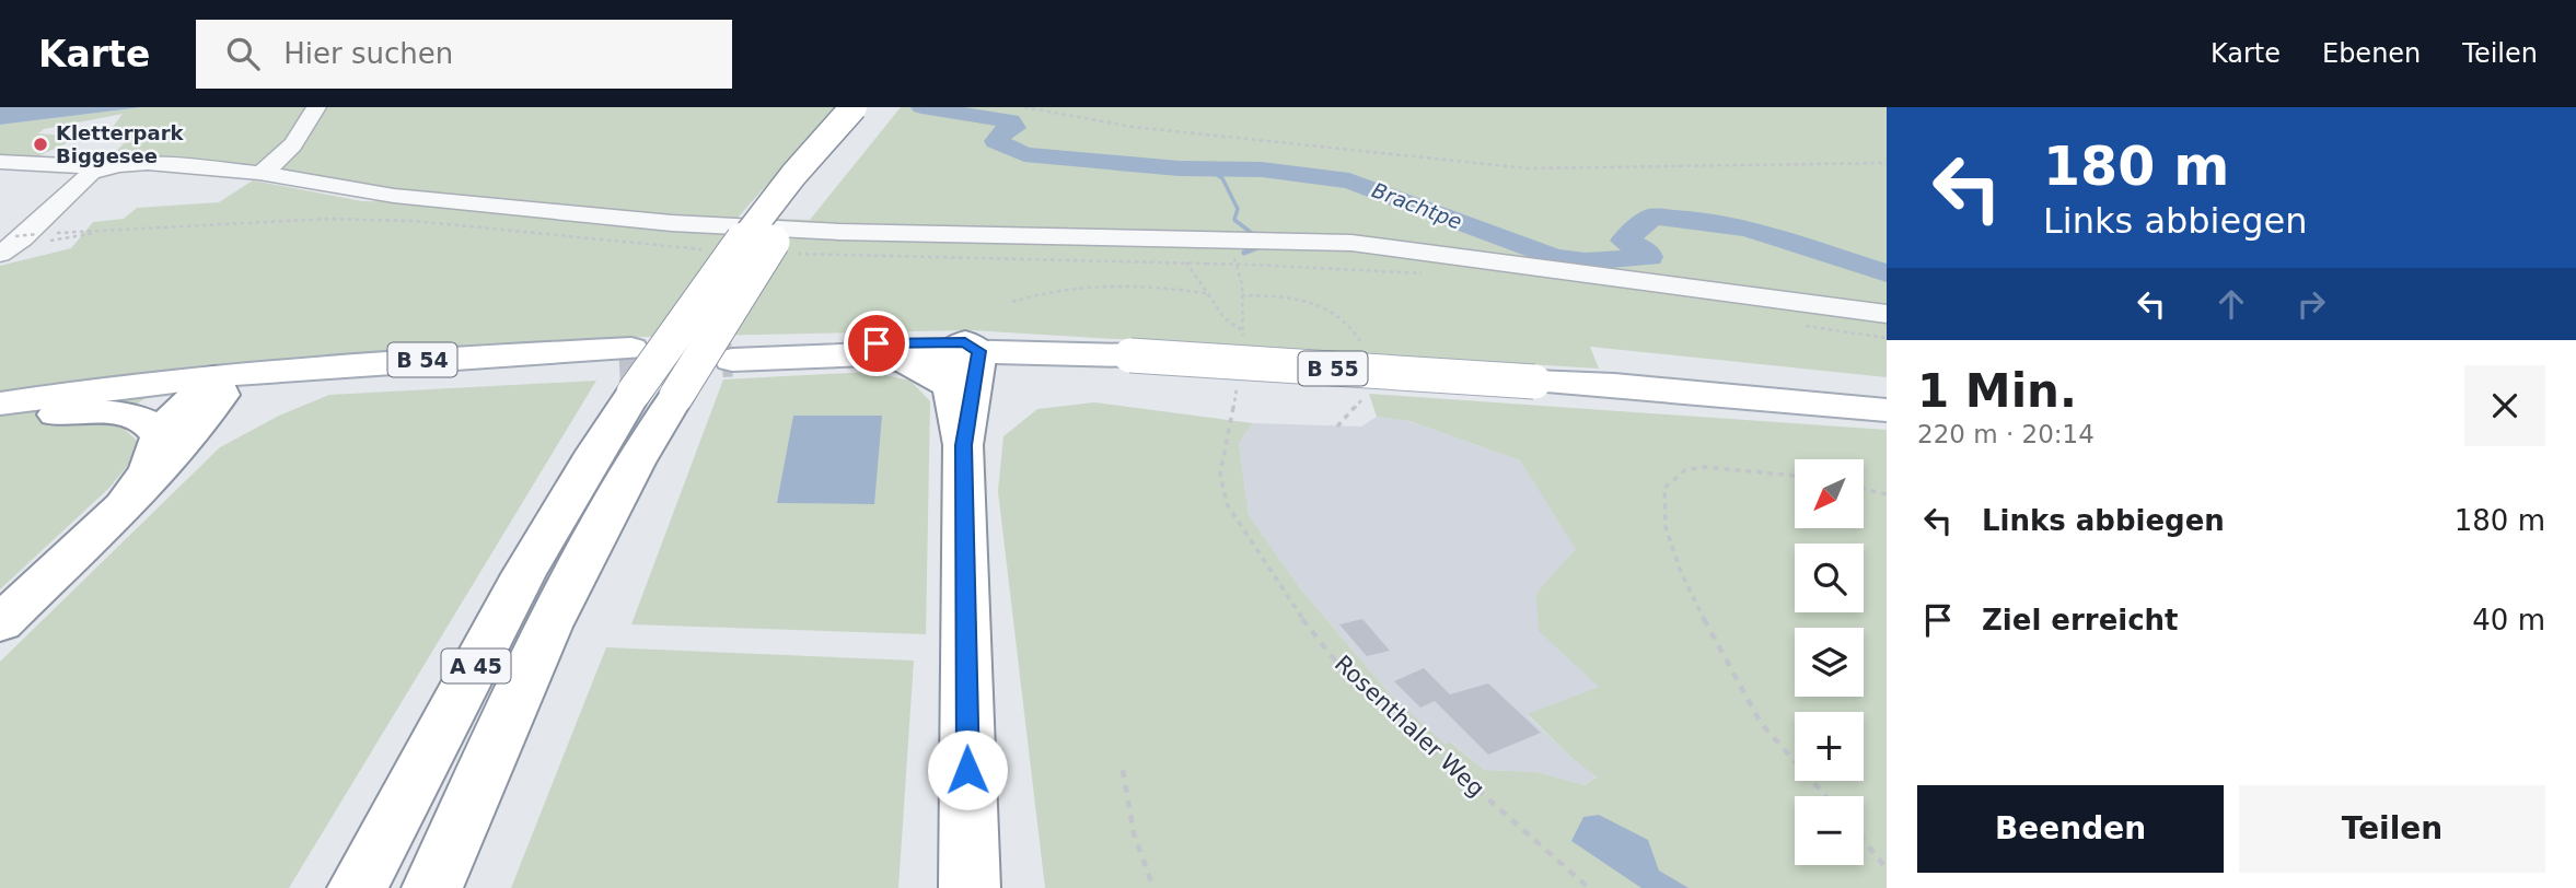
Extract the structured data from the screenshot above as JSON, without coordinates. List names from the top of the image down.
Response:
{
  "streets": {
    "main road": ["B 54", "B 55", "A 45"],
    "path": ["Rosenthaler Weg"]
  },
  "crossings": [
    ["B 54", "A 45"]
  ],
  "water": ["Brachtpe"],
  "places": ["Kletterpark Biggesee"],
  "north": "bottom left",
  "page": {
    "header": "Karte",
    "search": "Hier suchen",
    "nav": ["Karte", "Ebenen", "Teilen"],
    "turn": ["180 m", "Links abbiegen"],
    "heading": ["1 Min.", "220 m · 20:14"],
    "map_buttons": ["+", "−"],
    "list": [
      {
        "name": "Links abbiegen",
        "value": "180 m"
      },
      {
        "name": "Ziel erreicht",
        "value": "40 m"
      }
    ],
    "buttons": ["Beenden", "Teilen"]
  }
}
